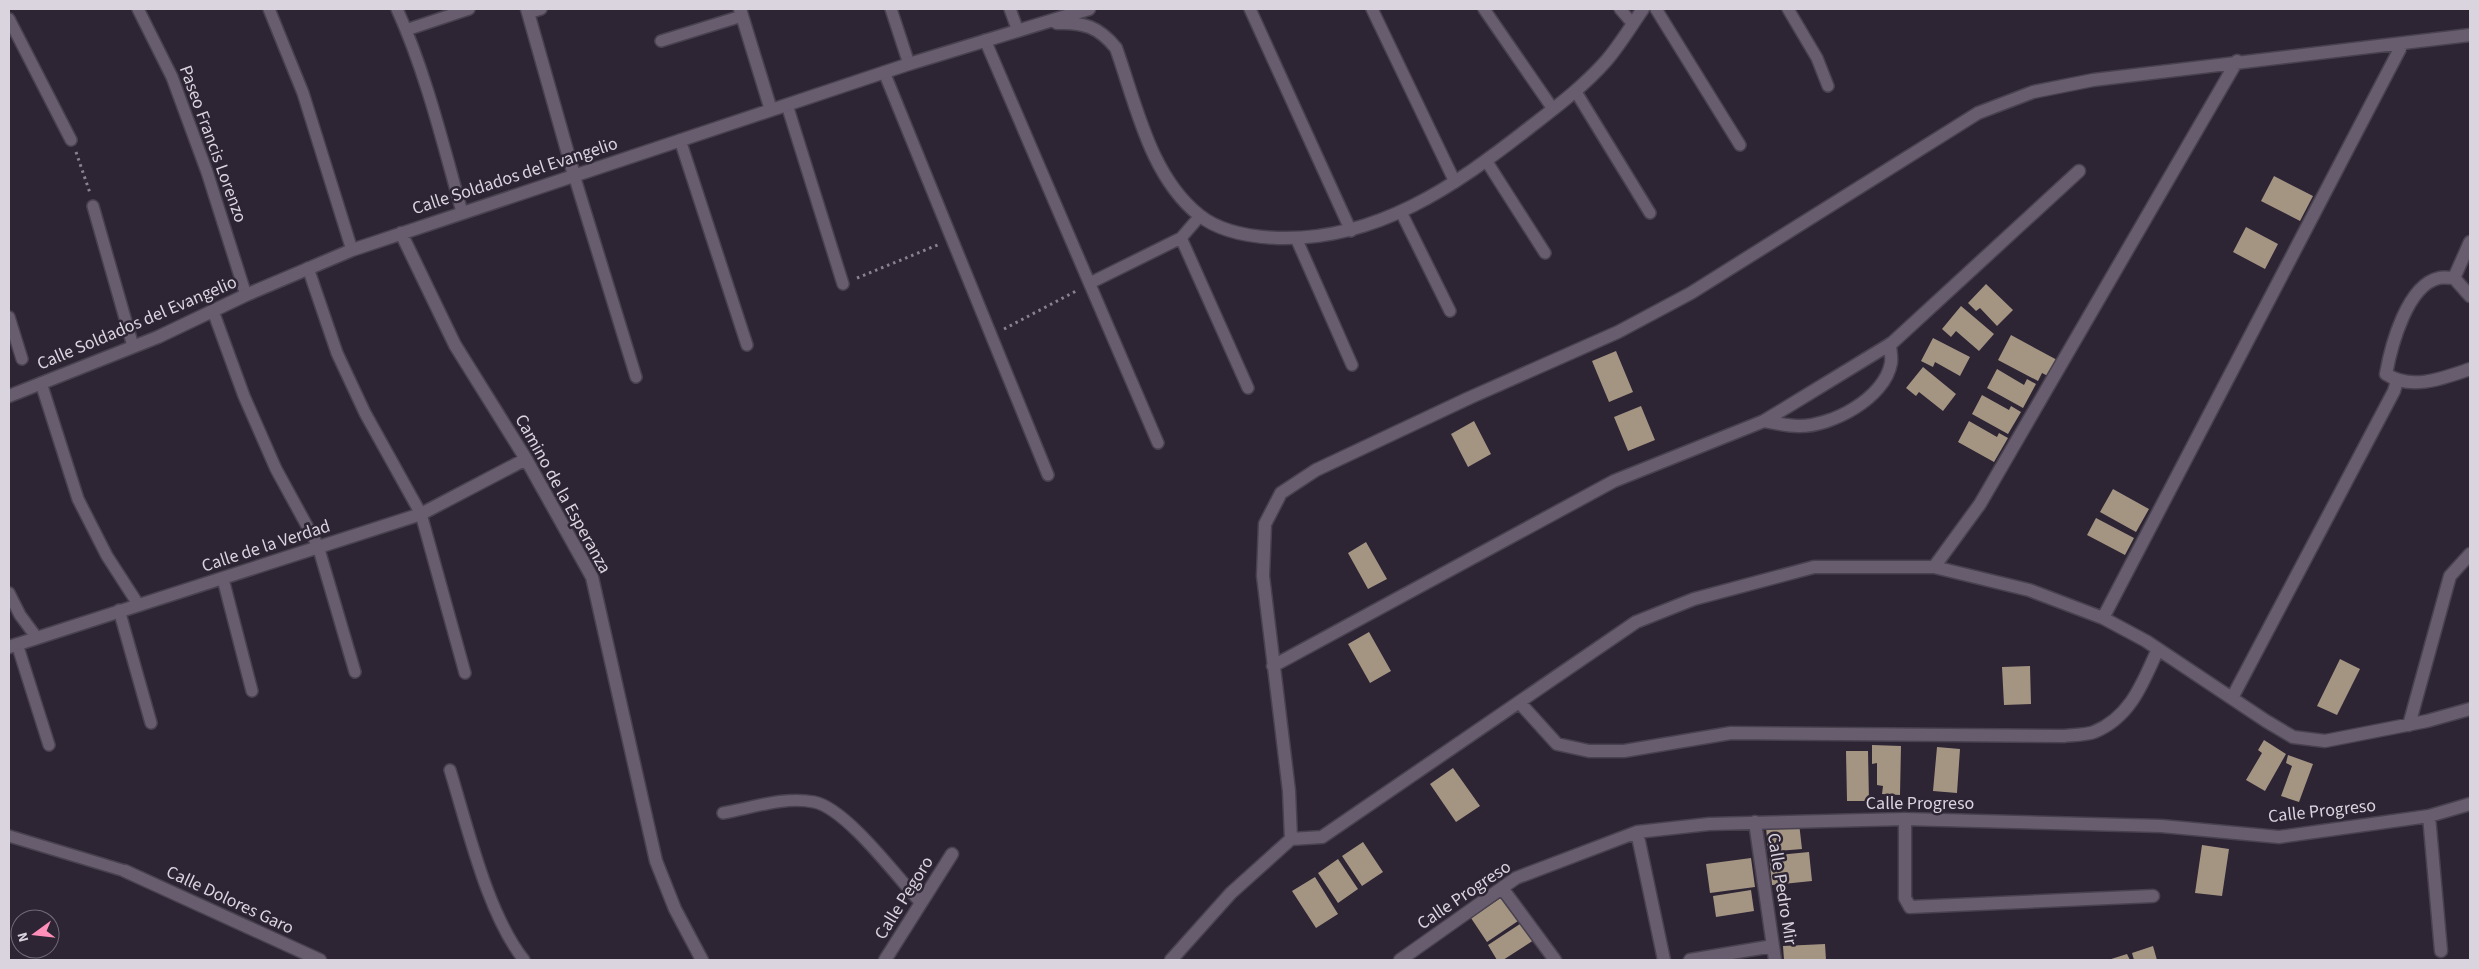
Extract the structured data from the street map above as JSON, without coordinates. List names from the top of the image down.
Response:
{
  "streets": {
    "street": [
      "Calle Soldados del Evangelio",
      "Camino de la Esperanza",
      "Calle de la Verdad",
      "Calle Progreso",
      "Calle Pedro Mir",
      "Calle Pegoro",
      "Calle Dolores Garo"
    ],
    "lane": ["Paseo Francis Lorenzo"]
  },
  "crossings": [
    ["Paseo Francis Lorenzo", "Calle Soldados del Evangelio"],
    ["Calle Soldados del Evangelio", "Camino de la Esperanza"],
    ["Camino de la Esperanza", "Calle de la Verdad"],
    ["Calle Progreso", "Calle Pedro Mir"]
  ],
  "north": "left"
}
